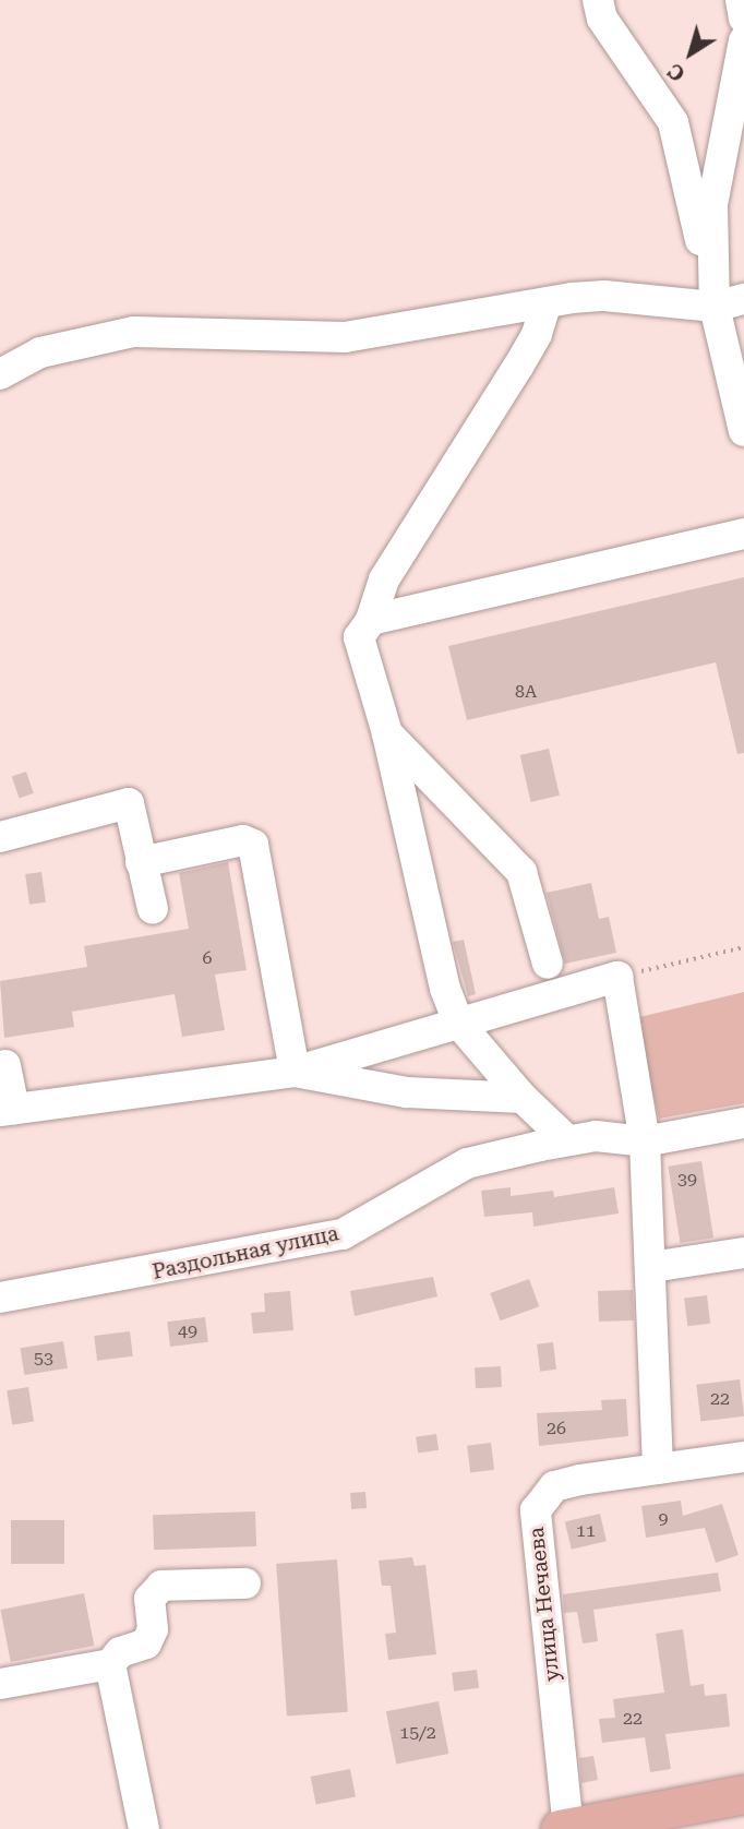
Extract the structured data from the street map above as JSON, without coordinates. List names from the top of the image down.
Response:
{
  "streets": {
    "street": ["Раздольная улица", "улица Нечаева"]
  },
  "house_numbers": [
    "8А",
    "6",
    "39",
    "49",
    "53",
    "22",
    "26",
    "9",
    "11",
    "22",
    "15/2"
  ],
  "north": "bottom left"
}
